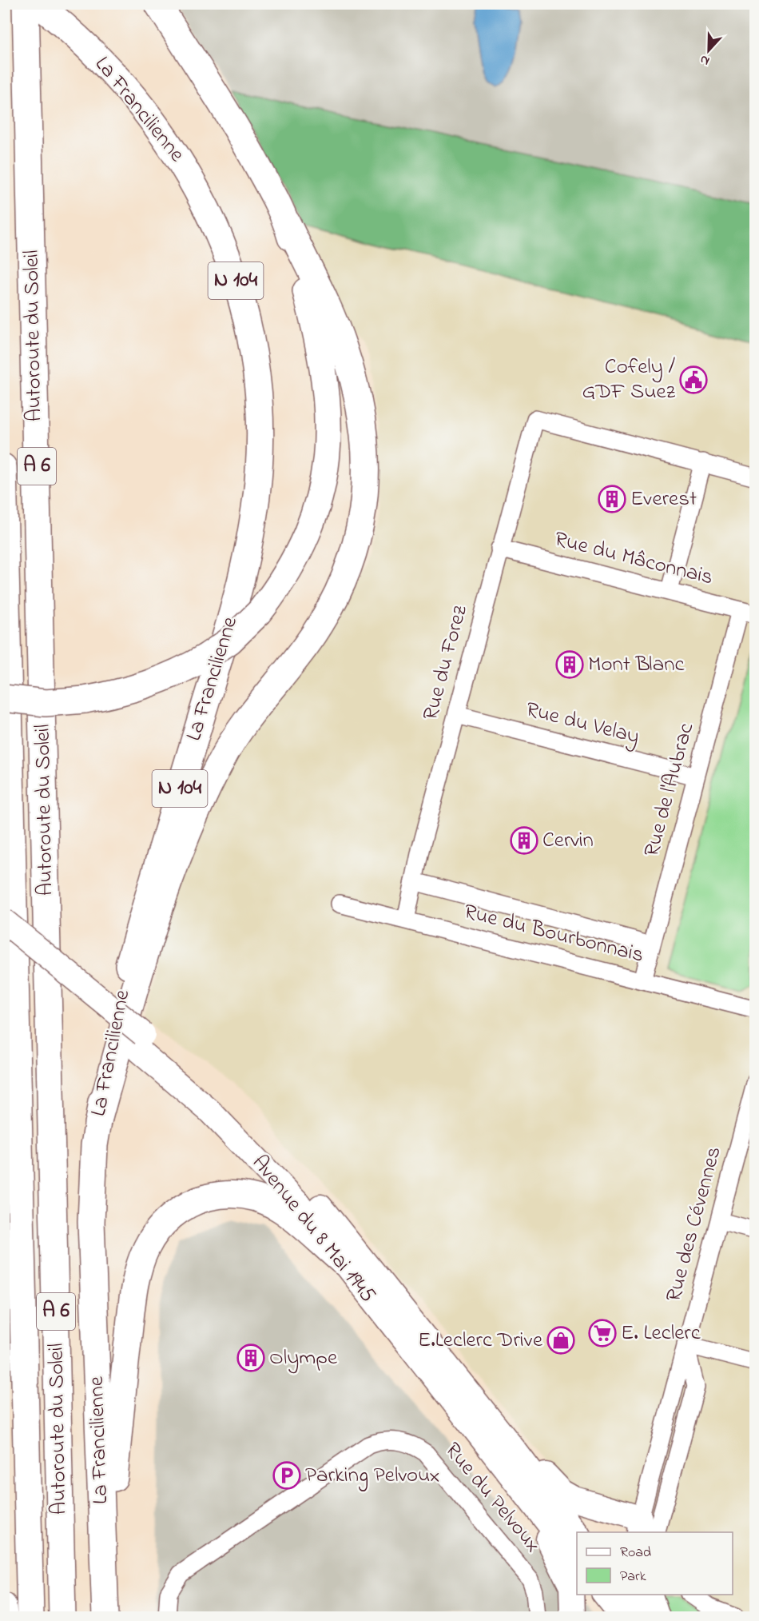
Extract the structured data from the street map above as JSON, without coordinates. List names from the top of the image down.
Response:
{
  "streets": {
    "highway": [
      "La Francilienne",
      "N 104",
      "Autoroute du Soleil",
      "A 6"
    ],
    "main road": ["Avenue du 8 Mai 1945"],
    "street": [
      "Rue du Mâconnais",
      "Rue du Forez",
      "Rue du Velay",
      "Rue de l'Aubrac",
      "Rue du Bourbonnais",
      "Rue des Cévennes",
      "Rue du Pelvoux"
    ]
  },
  "crossings": [
    ["Rue du Mâconnais", "Rue du Forez"],
    ["Rue du Mâconnais", "Rue de l'Aubrac"],
    ["Rue du Forez", "Rue du Velay"],
    ["Rue du Forez", "Rue du Bourbonnais"],
    ["Rue du Velay", "Rue de l'Aubrac"],
    ["Rue de l'Aubrac", "Rue du Bourbonnais"]
  ],
  "places": {
    "public building": ["Cofely / GDF Suez"],
    "building": [
      "Everest",
      "Mont Blanc",
      "Cervin",
      "Olympe"
    ],
    "supermarket": ["E. Leclerc"],
    "shop": ["E.Leclerc Drive"],
    "parking": ["Parking Pelvoux"]
  },
  "legend": ["Road", "Park"],
  "north": "bottom"
}
